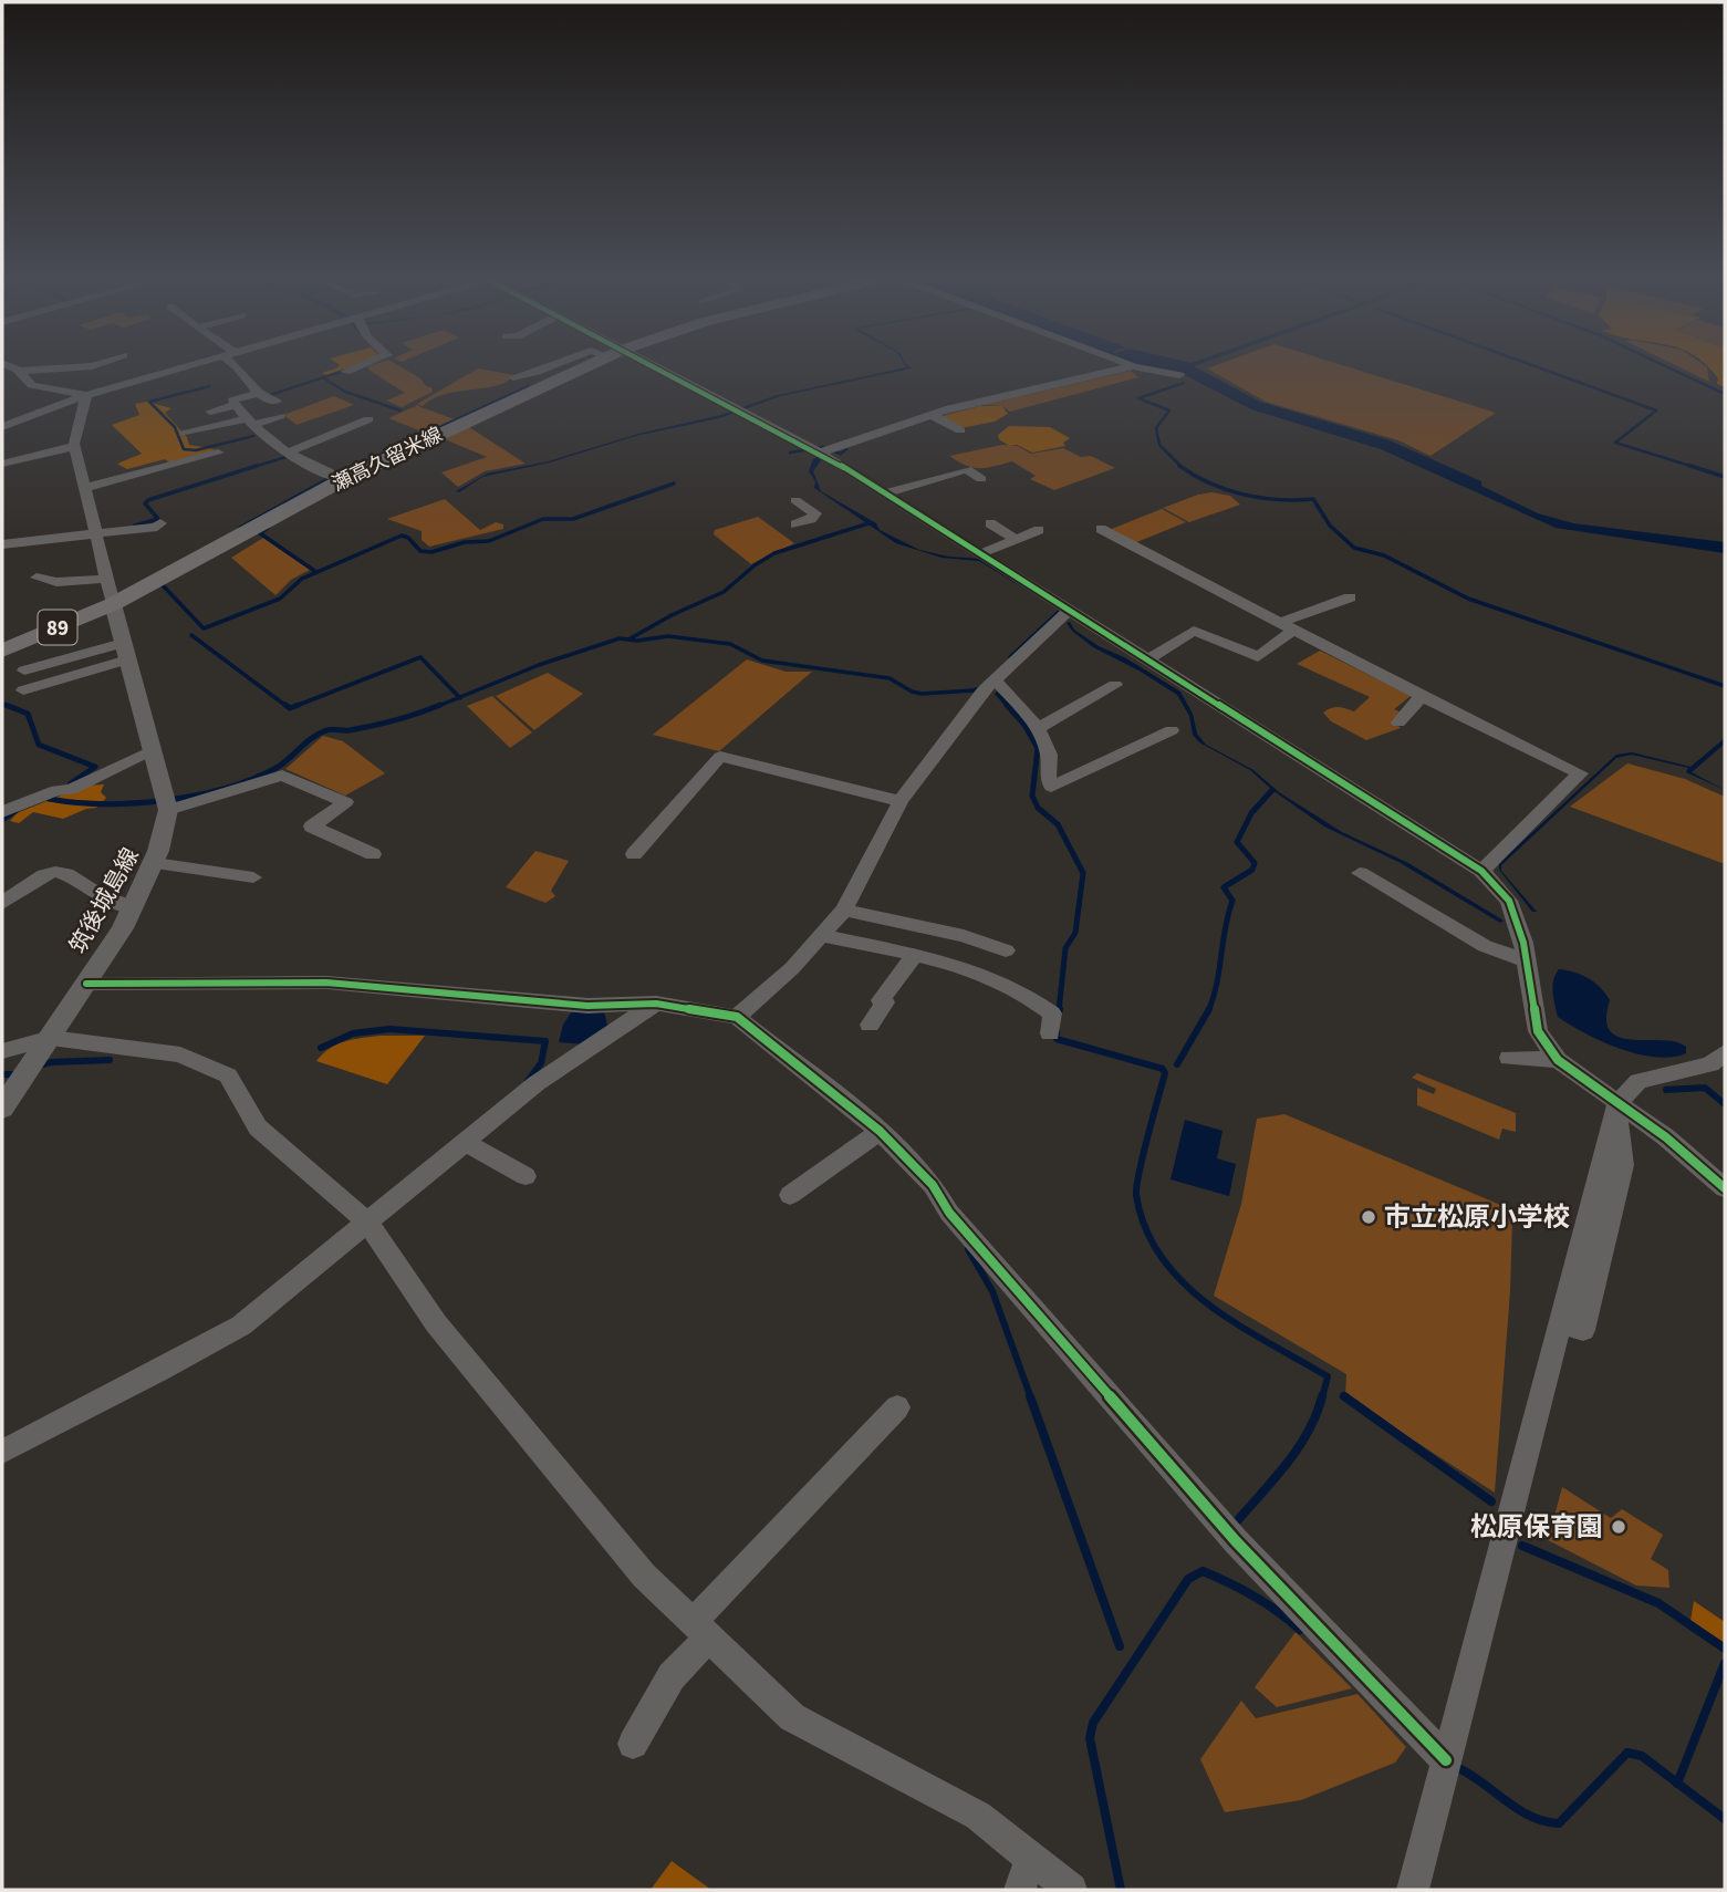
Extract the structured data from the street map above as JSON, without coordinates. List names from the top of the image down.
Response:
{
  "streets": {
    "main road": ["瀬高久留米線", "89"],
    "street": ["筑後城島線"]
  },
  "crossings": [
    ["瀬高久留米線", "筑後城島線"]
  ],
  "places": ["市立松原小学校", "松原保育園"]
}
